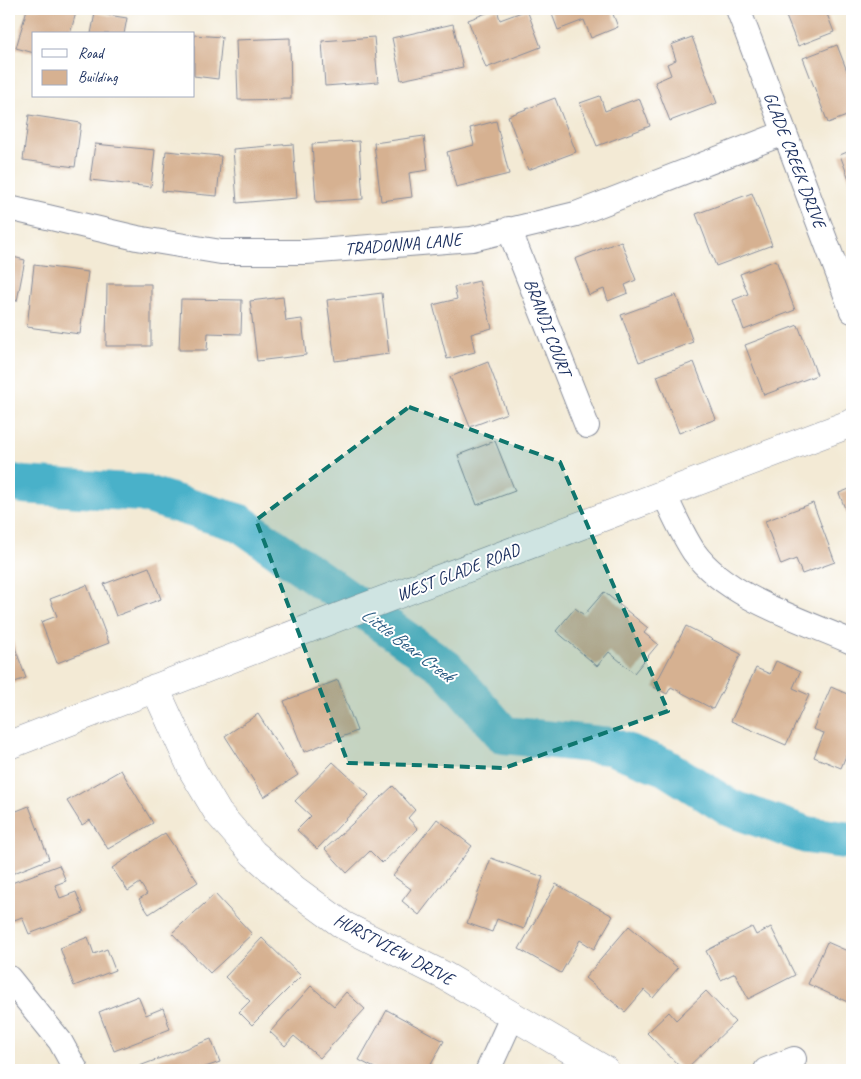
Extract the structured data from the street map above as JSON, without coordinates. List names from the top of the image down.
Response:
{
  "streets": {
    "main road": ["WEST GLADE ROAD", "HURSTVIEW DRIVE"],
    "street": ["GLADE CREEK DRIVE", "TRADONNA LANE", "BRANDI COURT"]
  },
  "crossings": [
    ["GLADE CREEK DRIVE", "TRADONNA LANE"],
    ["TRADONNA LANE", "BRANDI COURT"],
    ["WEST GLADE ROAD", "HURSTVIEW DRIVE"]
  ],
  "water": ["Little Bear Creek"],
  "legend": ["Road", "Building"]
}
